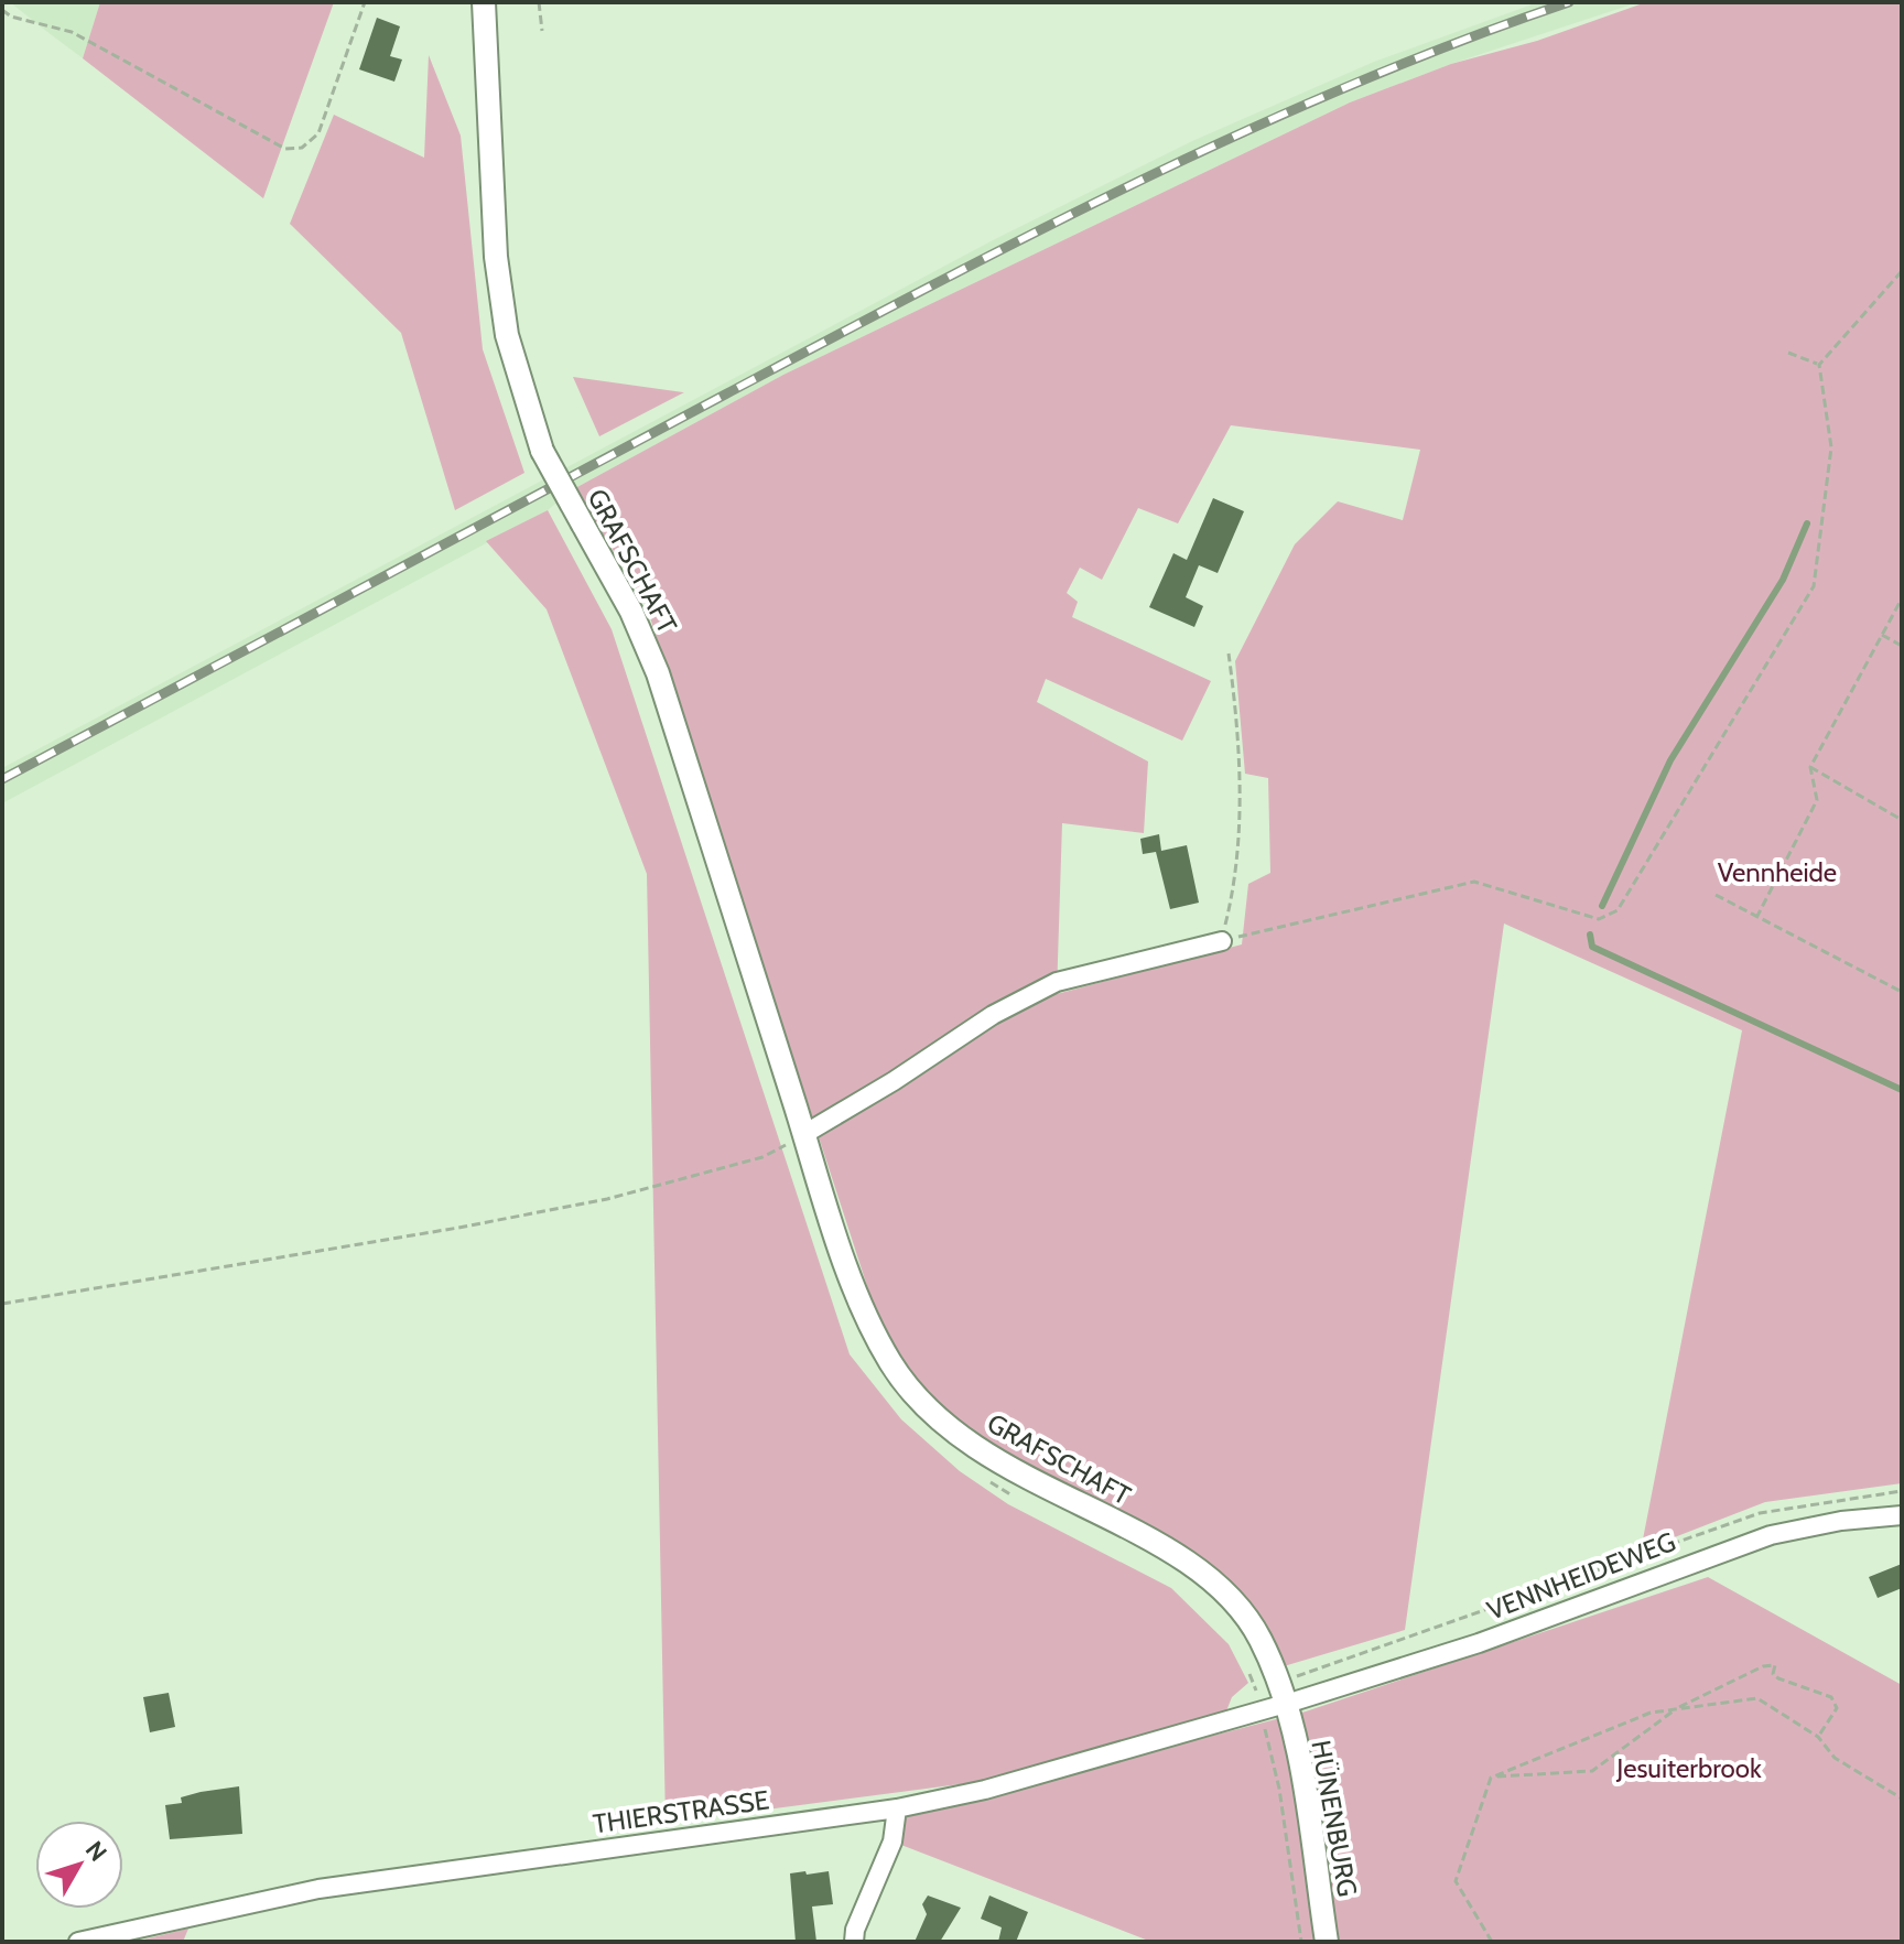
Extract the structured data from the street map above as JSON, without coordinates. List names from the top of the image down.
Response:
{
  "streets": {
    "street": [
      "GRAFSCHAFT",
      "VENNHEIDEWEG",
      "THIERSTRASSE",
      "HÜNENBURG"
    ]
  },
  "crossings": [
    ["GRAFSCHAFT", "VENNHEIDEWEG"],
    ["GRAFSCHAFT", "THIERSTRASSE"],
    ["GRAFSCHAFT", "HÜNENBURG"],
    ["VENNHEIDEWEG", "THIERSTRASSE"],
    ["VENNHEIDEWEG", "HÜNENBURG"],
    ["THIERSTRASSE", "HÜNENBURG"]
  ],
  "parks": ["Vennheide", "Jesuiterbrook"],
  "north": "top right"
}
